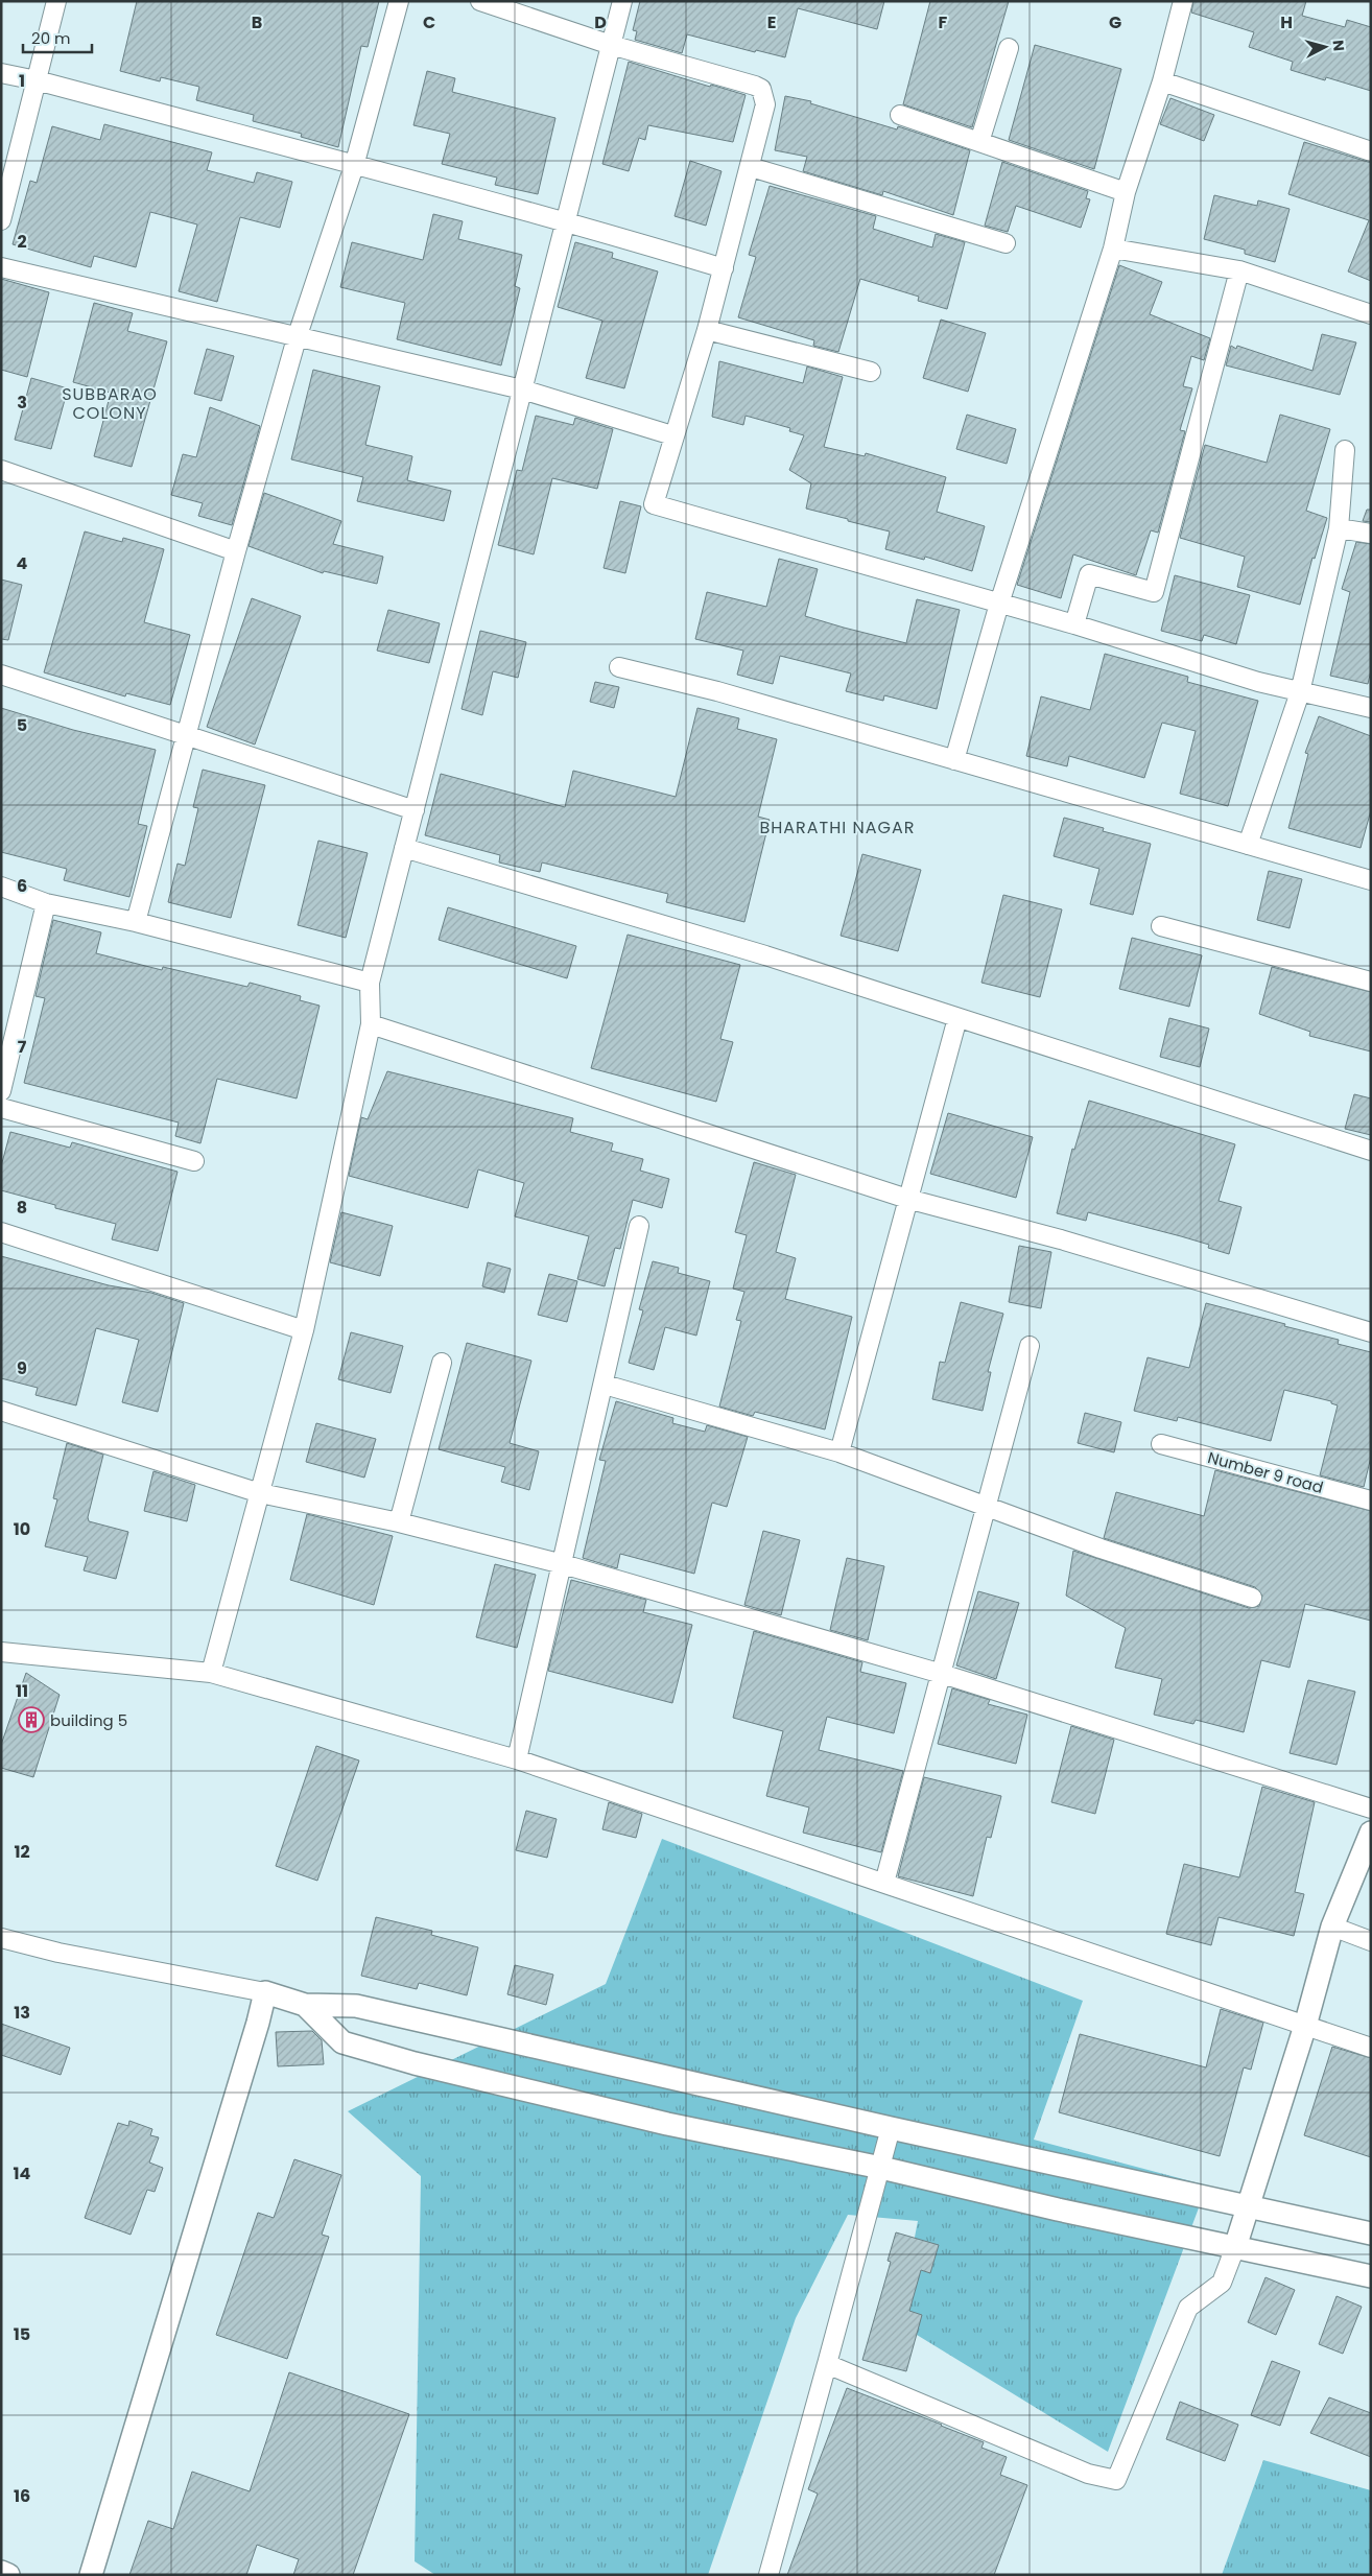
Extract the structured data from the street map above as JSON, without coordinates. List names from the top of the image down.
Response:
{
  "streets": {
    "street": ["Number 9 road"]
  },
  "districts": ["SUBBARAO COLONY", "BHARATHI NAGAR"],
  "places": {
    "building": ["building 5"]
  },
  "scale_bar": "20 m",
  "north": "right",
  "grid": {
    "columns": [
      "B",
      "C",
      "D",
      "E",
      "F",
      "G",
      "H"
    ],
    "rows": [
      "1",
      "2",
      "3",
      "4",
      "5",
      "6",
      "7",
      "8",
      "9",
      "10",
      "11",
      "12",
      "13",
      "14",
      "15",
      "16"
    ]
  }
}
